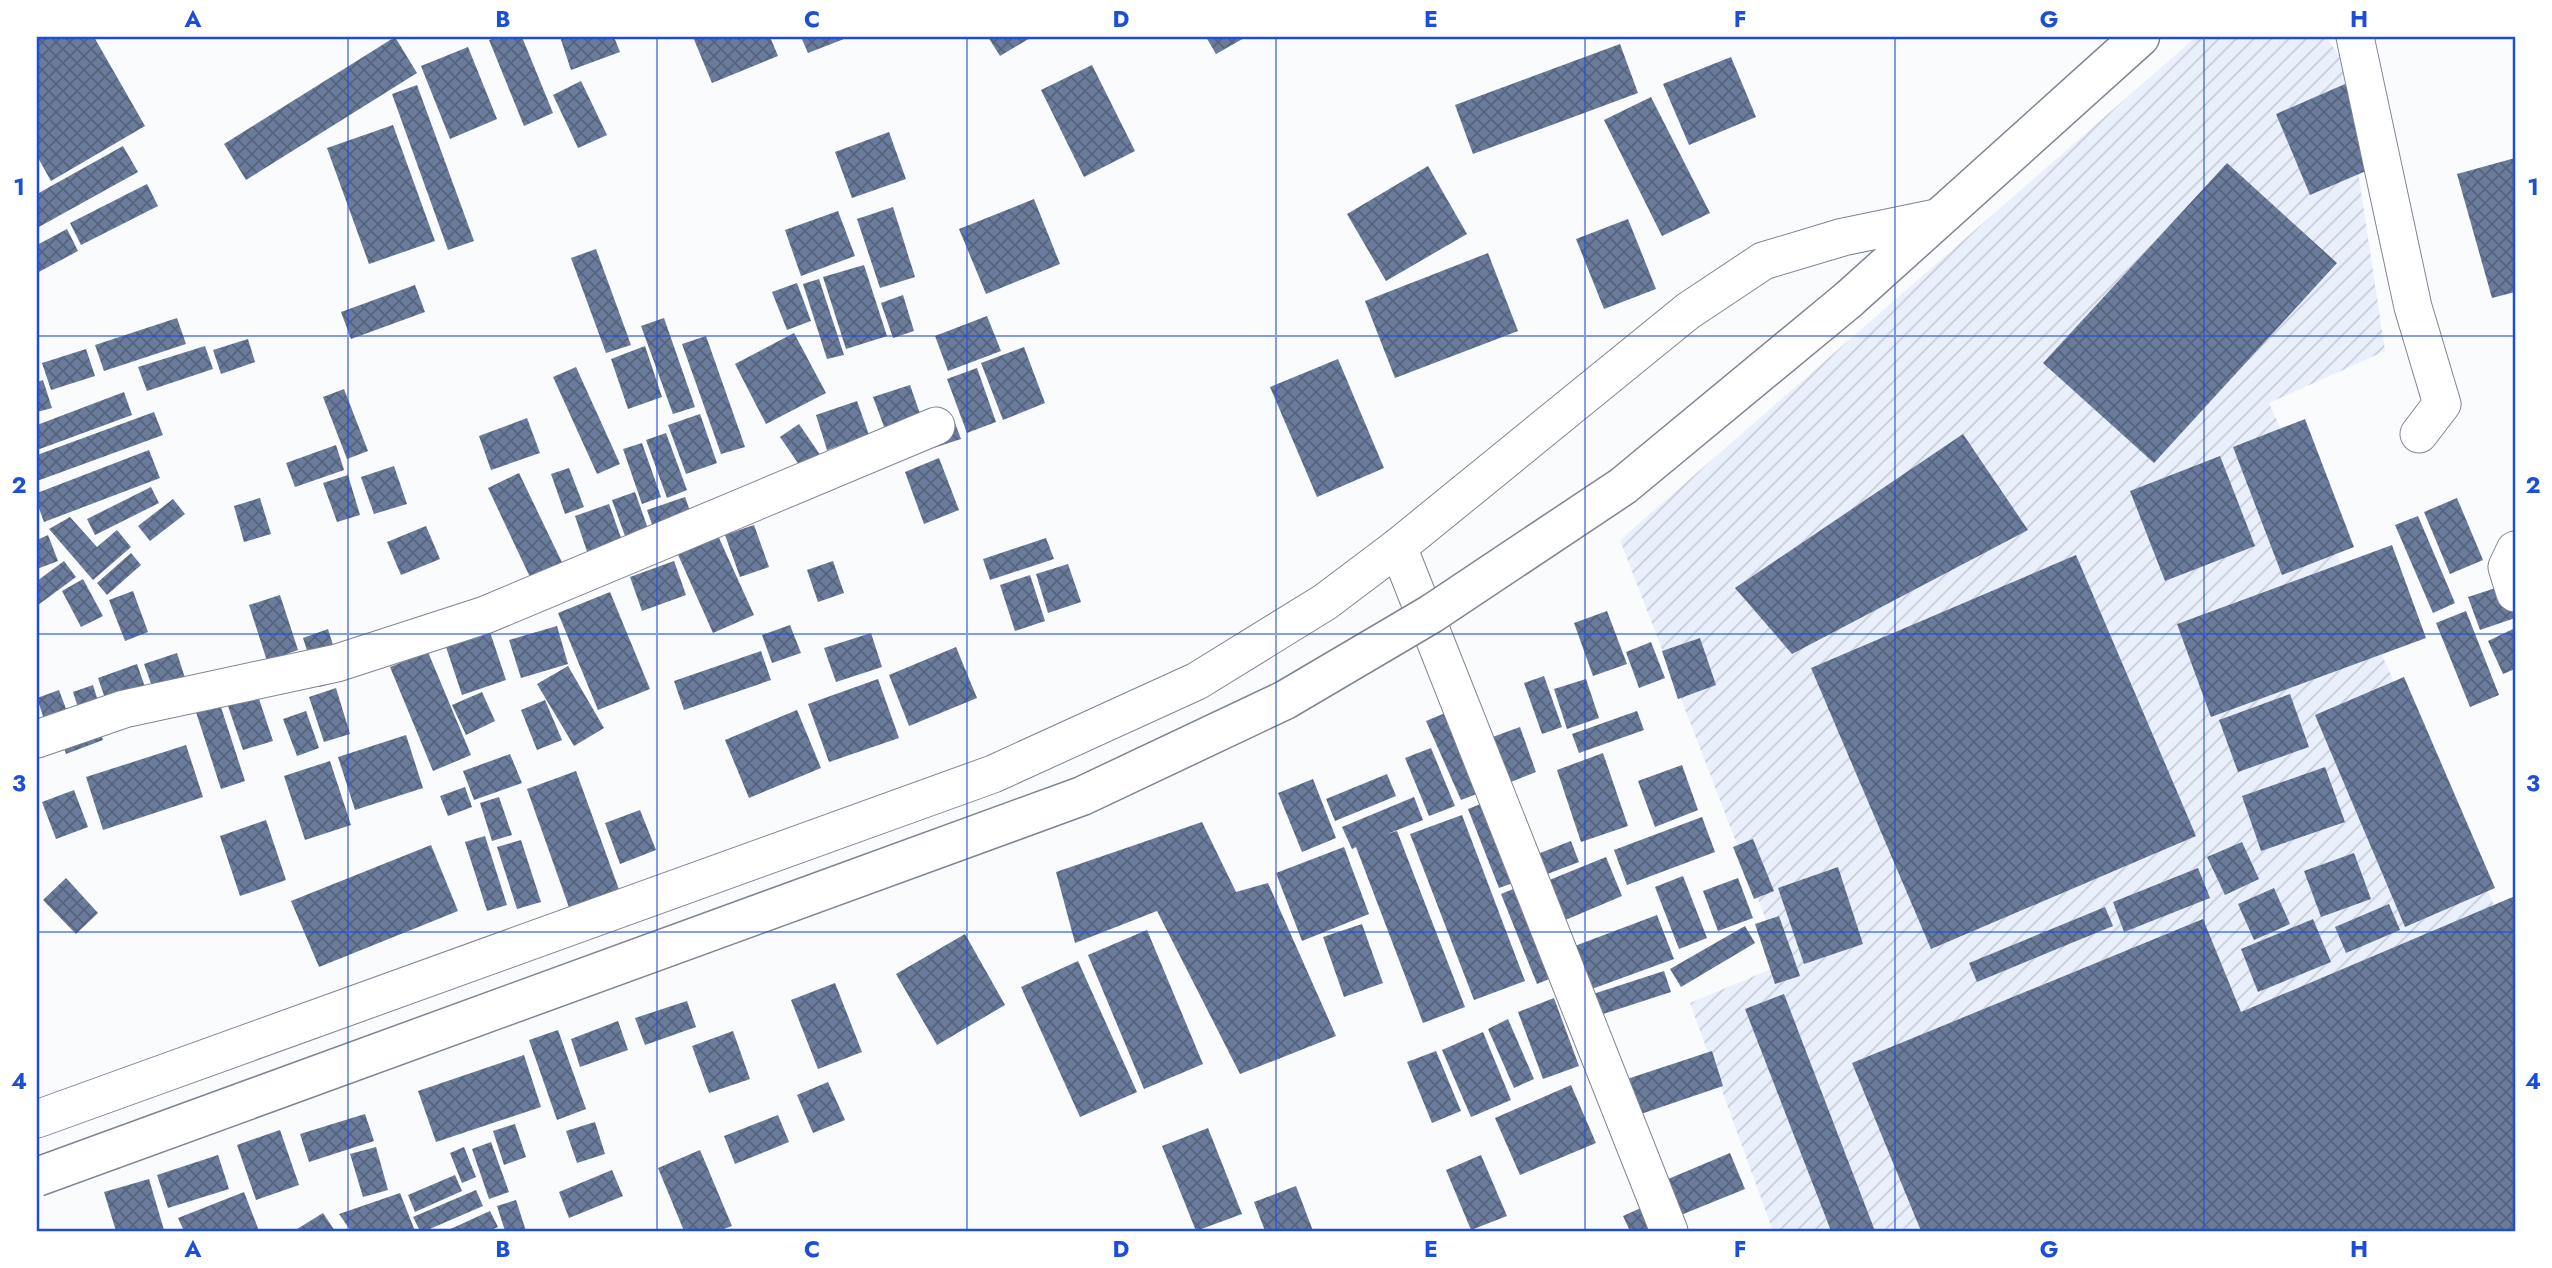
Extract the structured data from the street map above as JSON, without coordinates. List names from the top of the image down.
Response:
{
  "grid": {
    "columns": [
      "A",
      "B",
      "C",
      "D",
      "E",
      "F",
      "G",
      "H"
    ],
    "rows": [
      "1",
      "2",
      "3",
      "4"
    ]
  }
}
